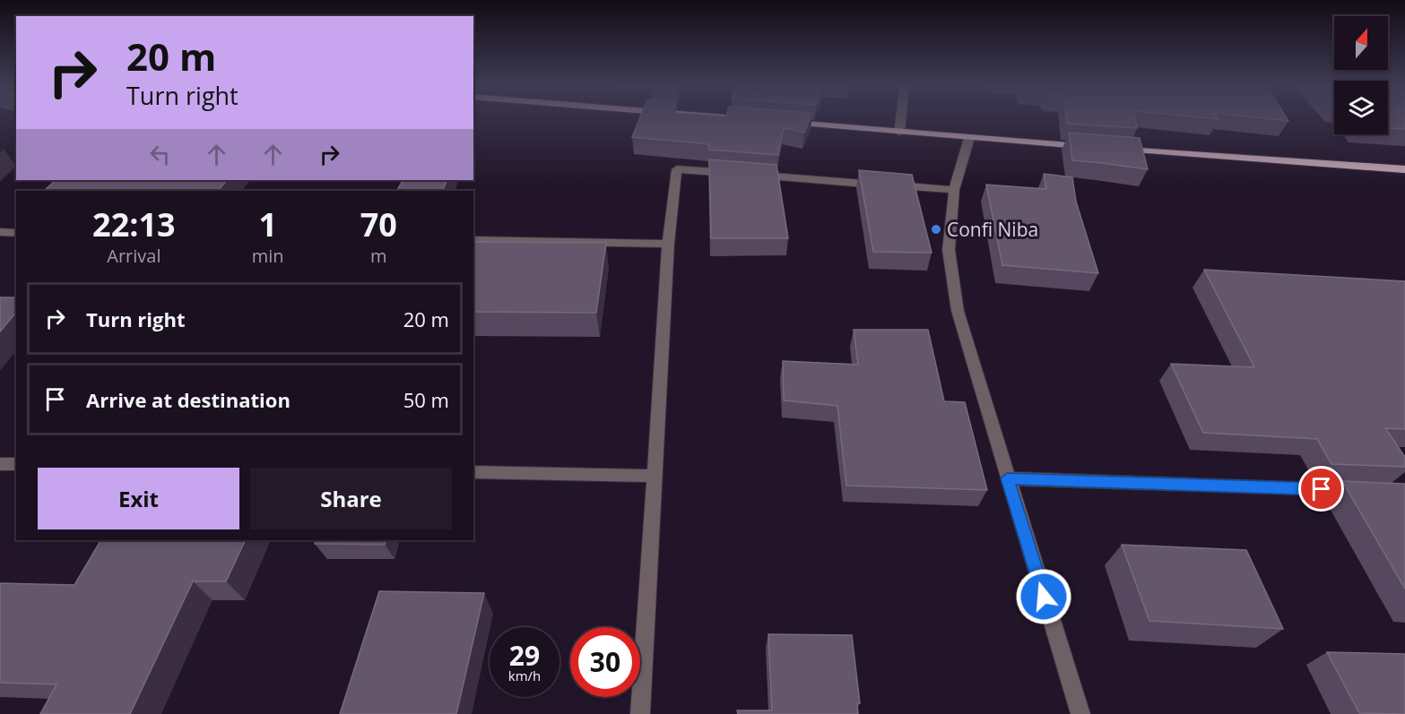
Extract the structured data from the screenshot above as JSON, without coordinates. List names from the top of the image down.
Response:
{
  "places": ["Confi Niba"],
  "north": "top",
  "page": {
    "turn": ["20 m", "Turn right"],
    "eta": [
      "22:13",
      "Arrival",
      "1",
      "min",
      "70",
      "m"
    ],
    "list": [
      {
        "name": "Turn right",
        "value": "20 m"
      },
      {
        "name": "Arrive at destination",
        "value": "50 m"
      }
    ],
    "buttons": ["Exit", "Share"],
    "speed": "29 km/h",
    "limit": "30"
  }
}
